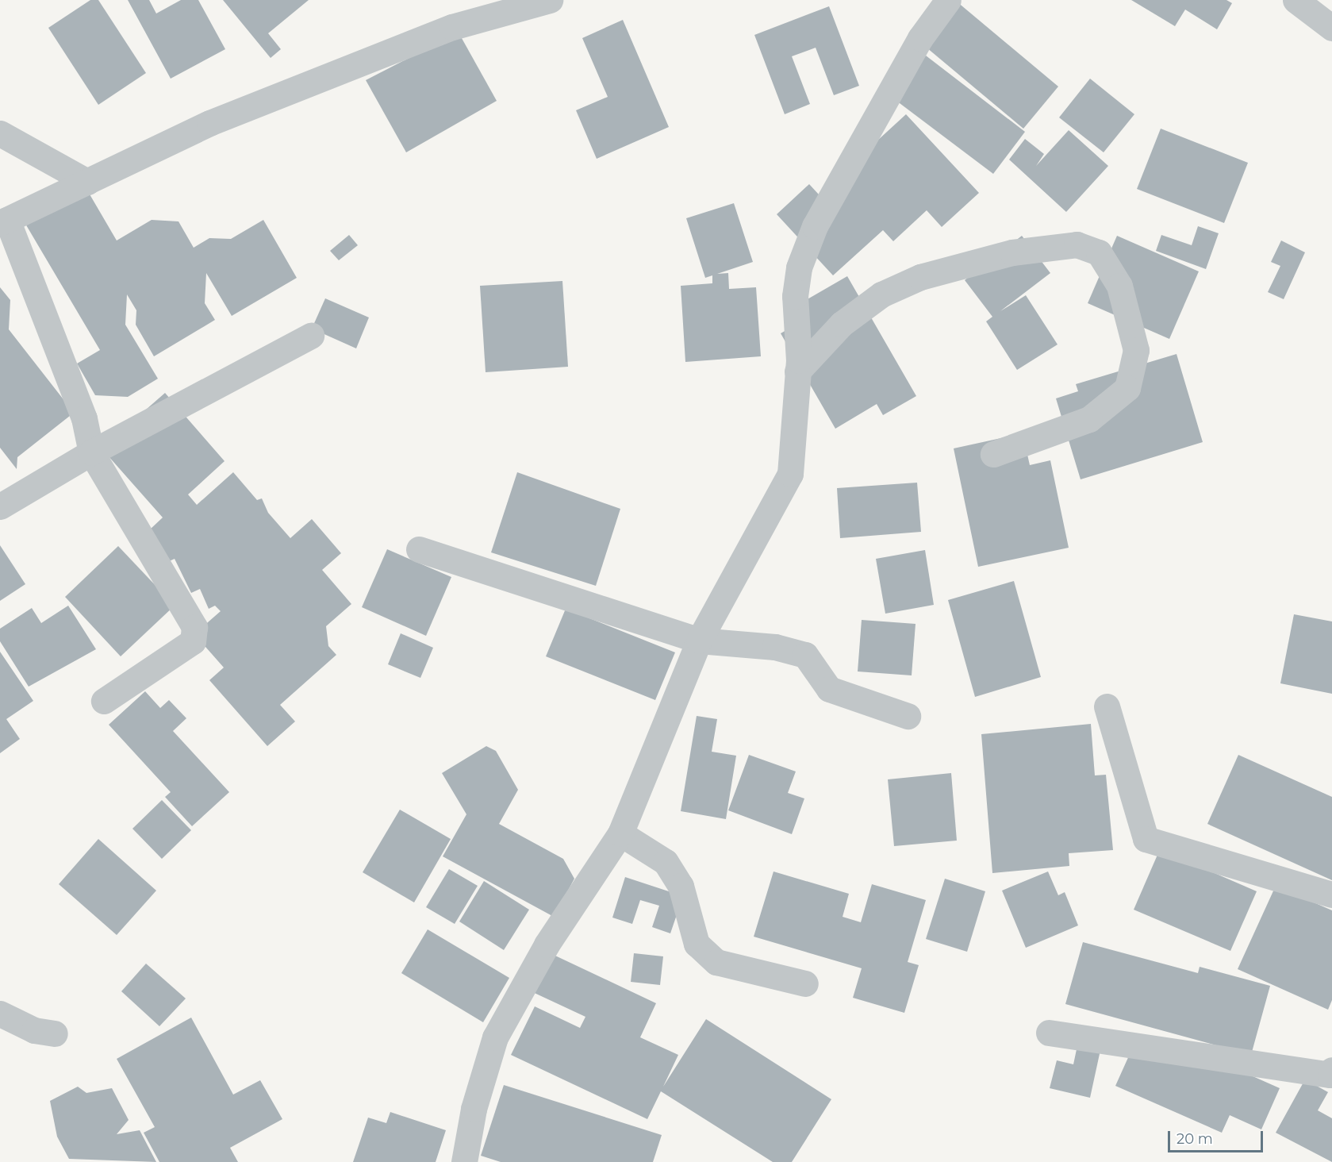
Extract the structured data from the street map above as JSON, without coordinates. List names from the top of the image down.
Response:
{
  "scale_bar": "20 m"
}
